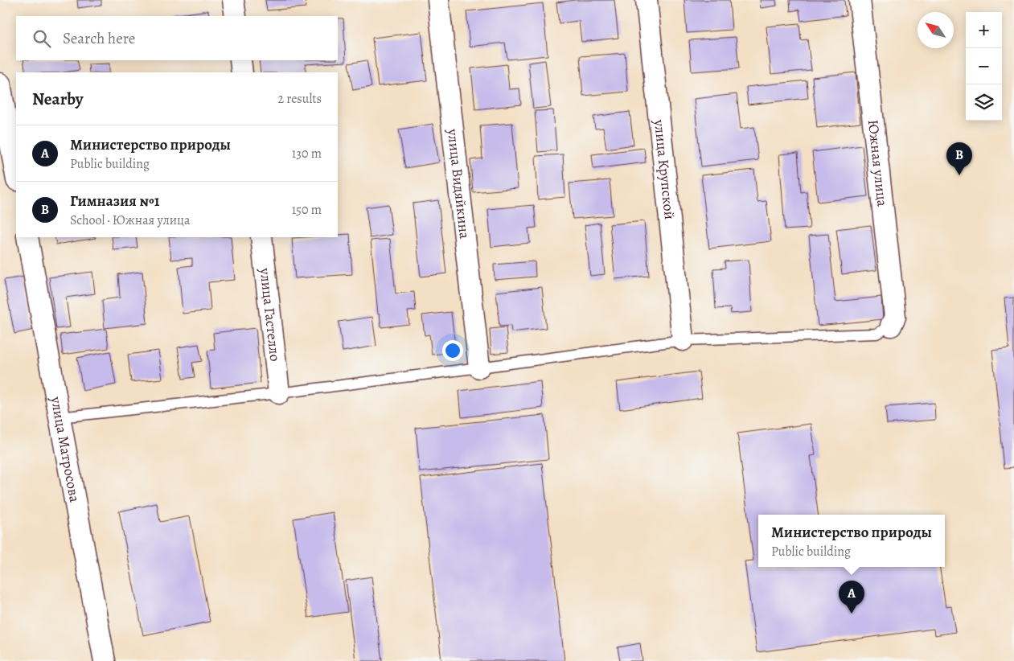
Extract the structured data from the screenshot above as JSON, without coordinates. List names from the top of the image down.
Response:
{
  "streets": {
    "street": [
      "Южная улица",
      "улица Крупской",
      "улица Видяйкина",
      "улица Гастелло",
      "улица Матросова"
    ]
  },
  "north": "top left",
  "page": {
    "map_buttons": ["+", "−"],
    "search": "Search here",
    "heading": ["Nearby", "2 results"],
    "list": [
      {
        "mark": "A",
        "name": "Министерство природы",
        "note": "Public building",
        "value": "130 m"
      },
      {
        "mark": "B",
        "name": "Гимназия №1",
        "note": "School · Южная улица",
        "value": "150 m"
      }
    ],
    "pins": ["B", "A"],
    "popup": ["Министерство природы", "Public building"]
  }
}
